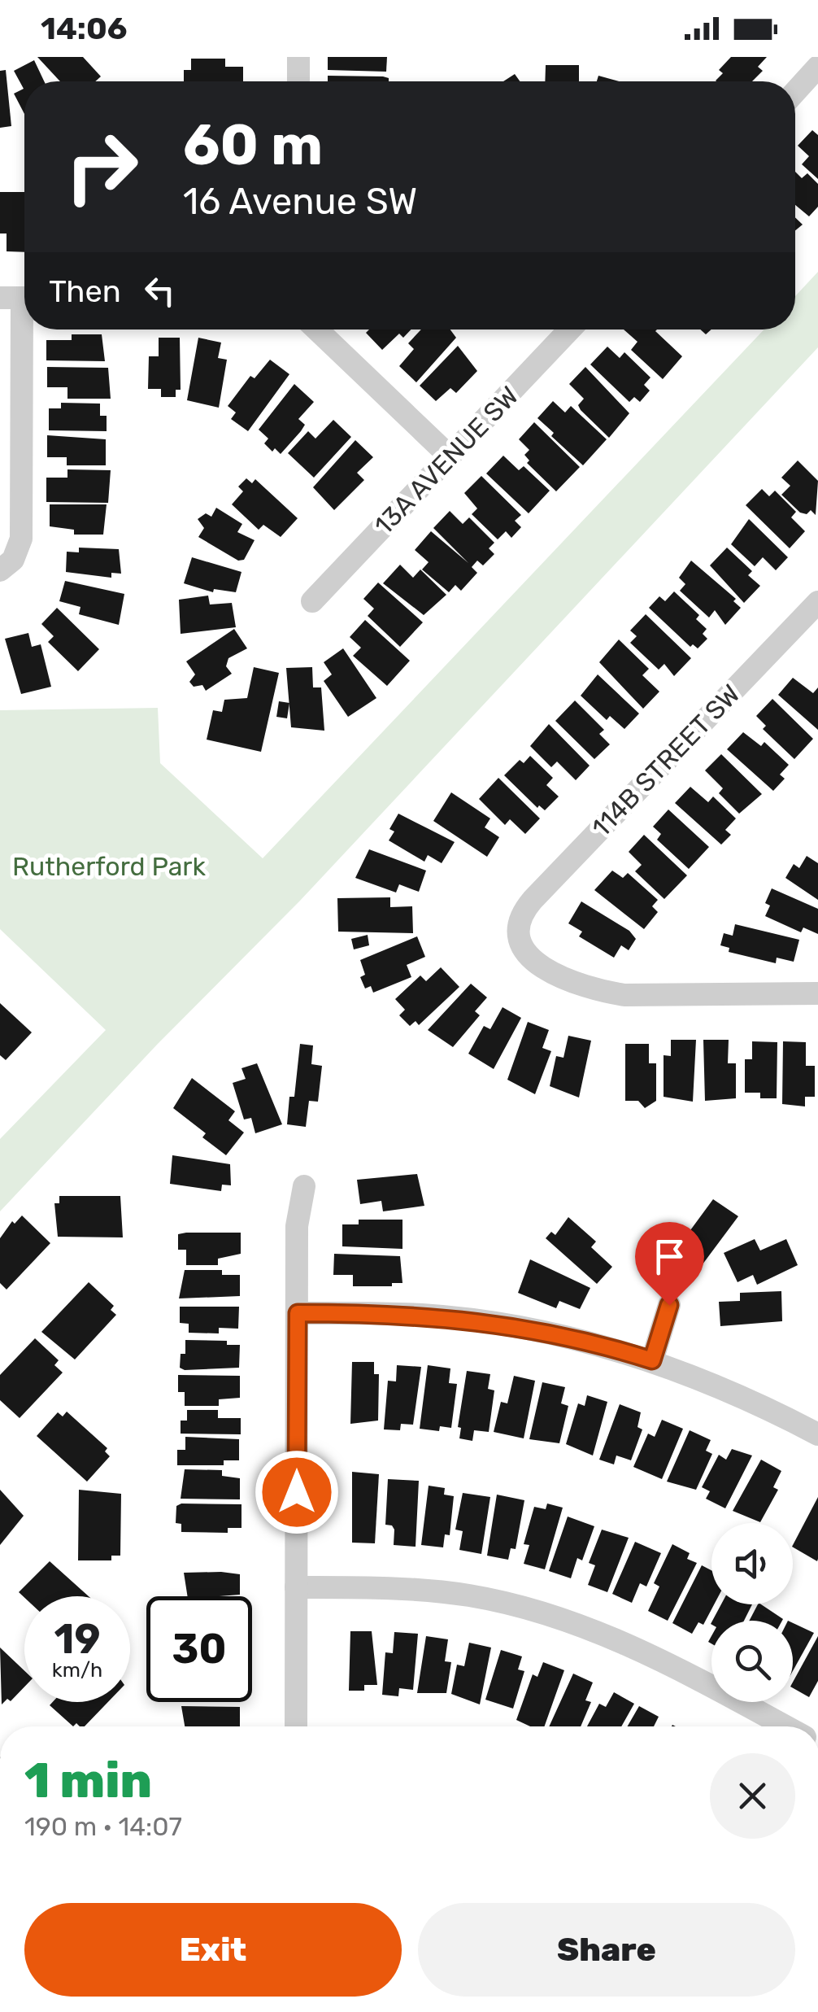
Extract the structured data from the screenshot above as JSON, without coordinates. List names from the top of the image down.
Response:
{
  "streets": {
    "street": ["13A AVENUE SW", "114B STREET SW"]
  },
  "parks": ["Rutherford Park"],
  "page": {
    "status": "14:06",
    "turn": ["60 m", "16 Avenue SW"],
    "then": "Then",
    "speed": "19 km/h",
    "limit": "30",
    "heading": ["1 min", "190 m · 14:07"],
    "buttons": ["Exit", "Share"]
  }
}
